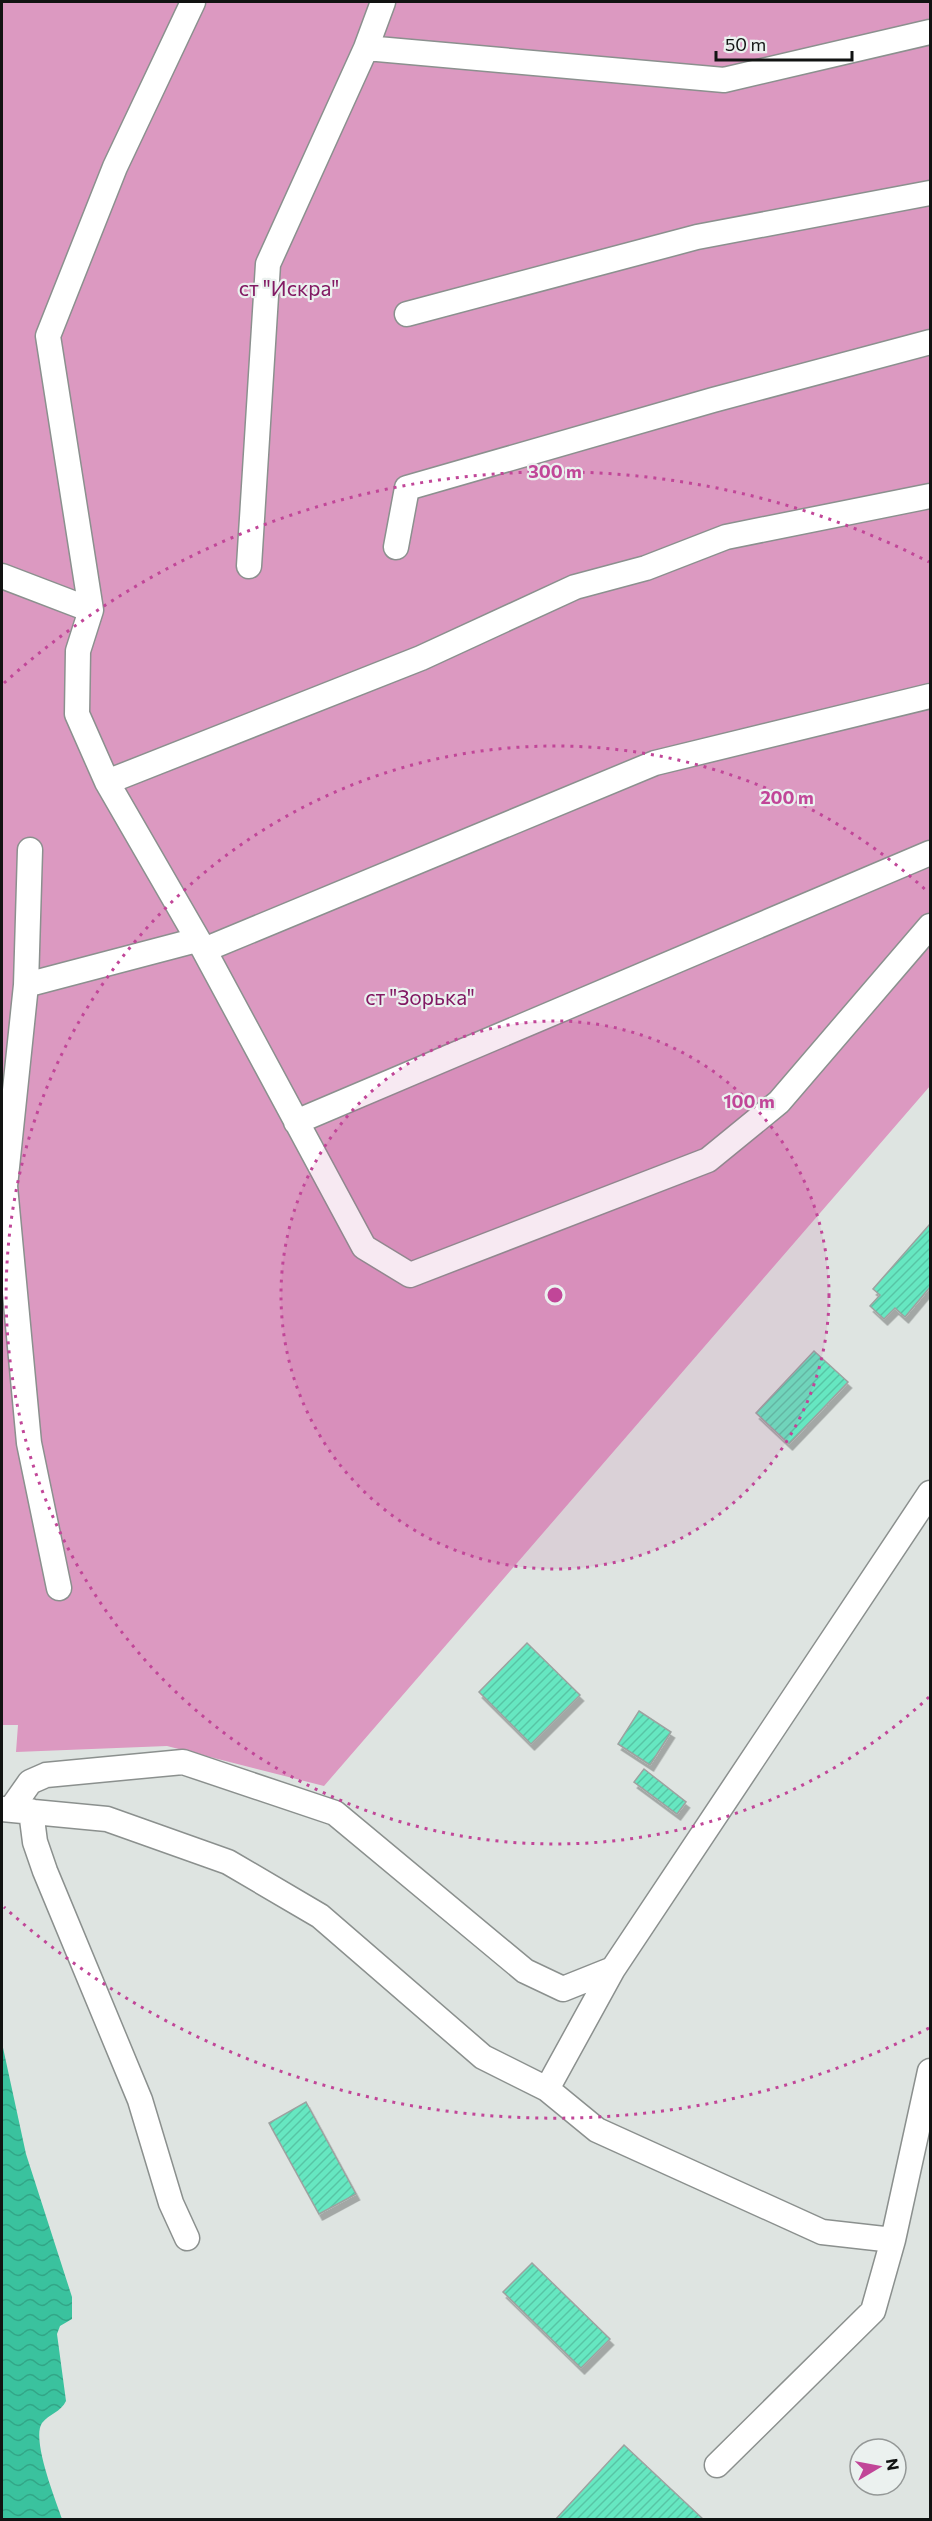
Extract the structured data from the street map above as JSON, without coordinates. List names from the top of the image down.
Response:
{
  "parks": ["ст \"Искра\"", "ст \"Зорька\""],
  "scale_bar": "50 m",
  "north": "right",
  "rings": ["300 m", "200 m", "100 m"]
}
